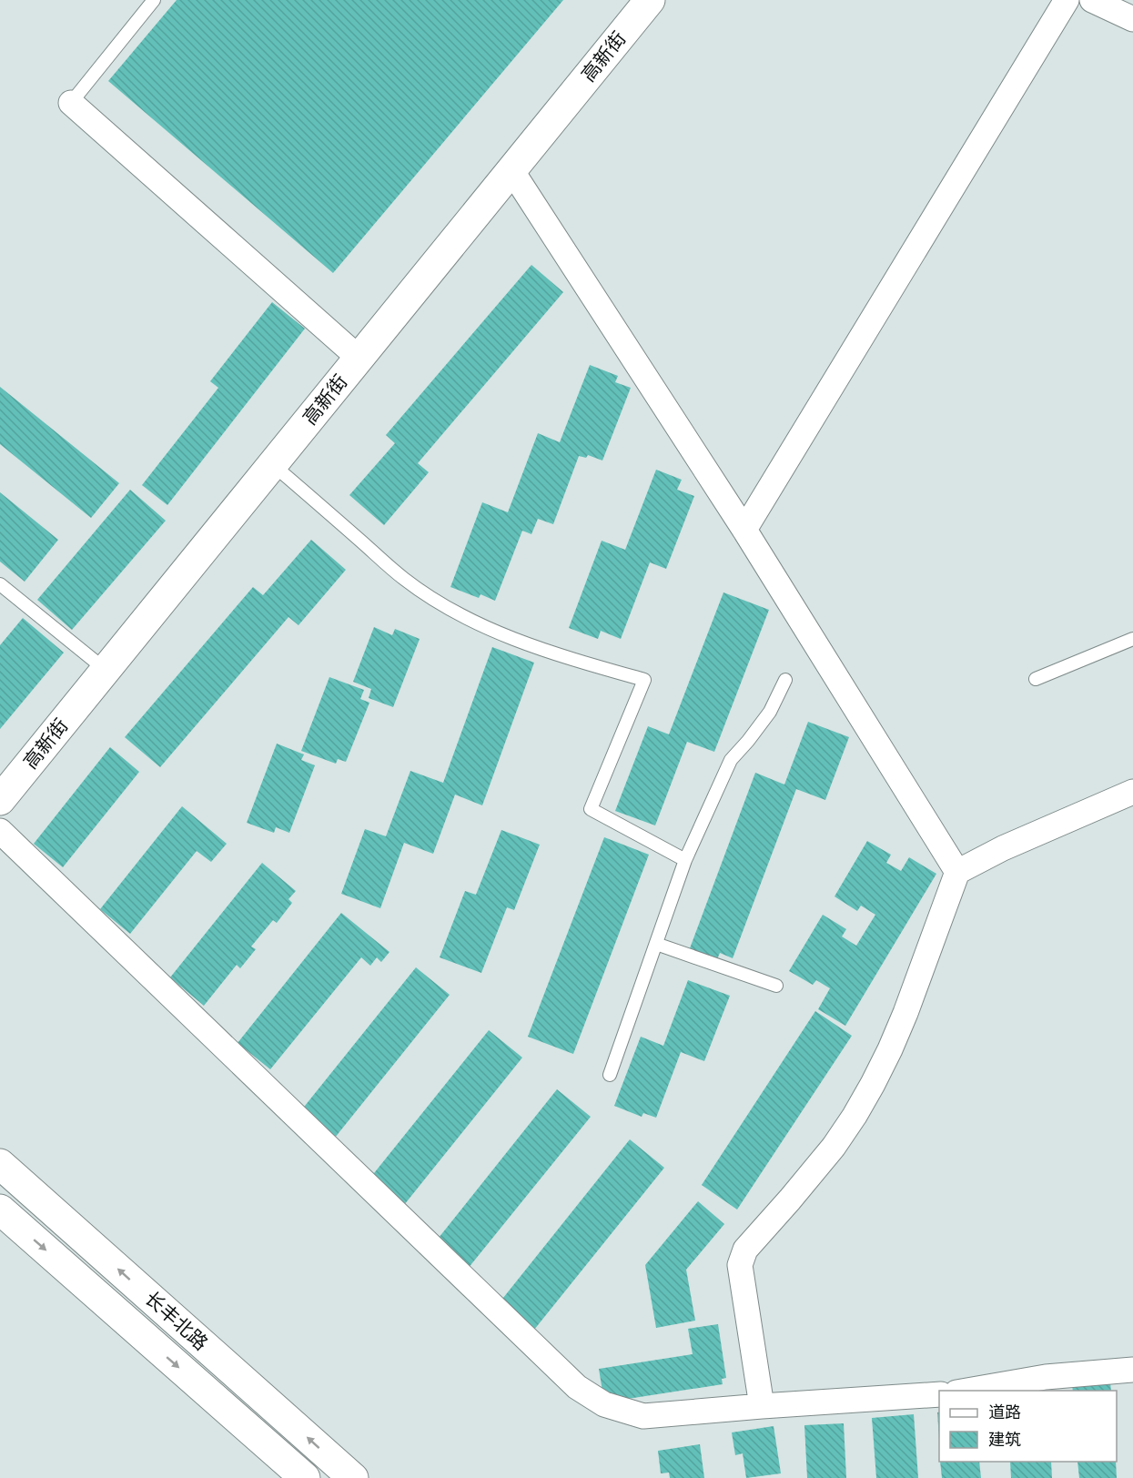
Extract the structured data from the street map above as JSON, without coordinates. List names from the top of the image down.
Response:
{
  "streets": {
    "street": ["高新街", "长丰北路"]
  },
  "legend": ["道路", "建筑"]
}
